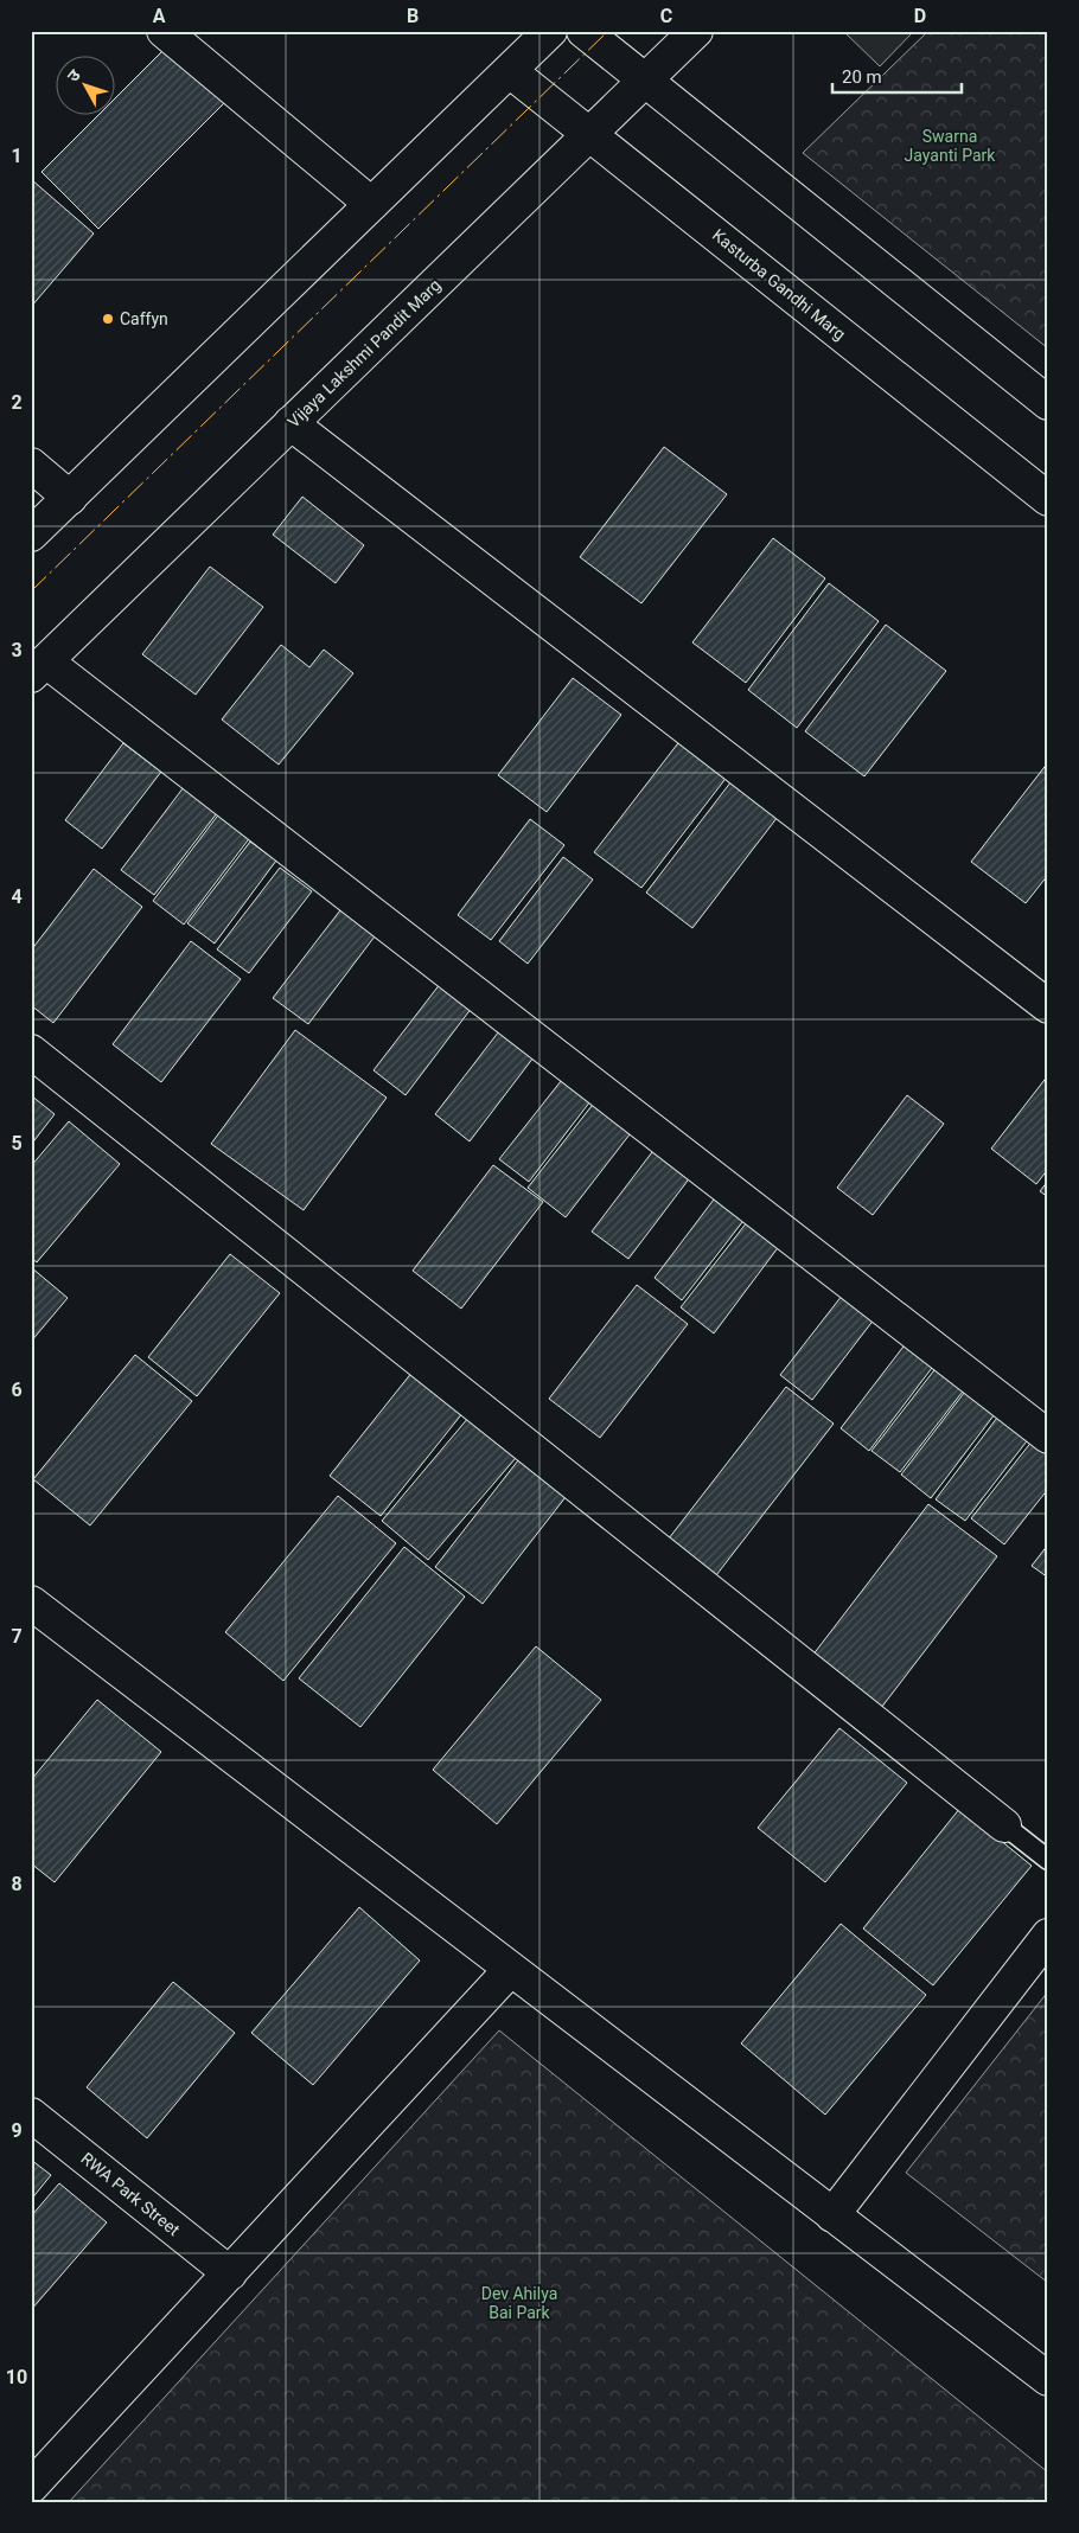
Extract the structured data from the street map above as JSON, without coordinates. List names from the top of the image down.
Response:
{
  "streets": {
    "street": ["Kasturba Gandhi Marg", "Vijaya Lakshmi Pandit Marg", "RWA Park Street"]
  },
  "crossings": [
    ["Kasturba Gandhi Marg", "Vijaya Lakshmi Pandit Marg"]
  ],
  "parks": ["Swarna Jayanti Park", "Dev Ahilya Bai Park"],
  "places": ["Caffyn"],
  "scale_bar": "20 m",
  "north": "top left",
  "grid": {
    "columns": [
      "A",
      "B",
      "C",
      "D"
    ],
    "rows": [
      "1",
      "2",
      "3",
      "4",
      "5",
      "6",
      "7",
      "8",
      "9",
      "10"
    ]
  }
}
